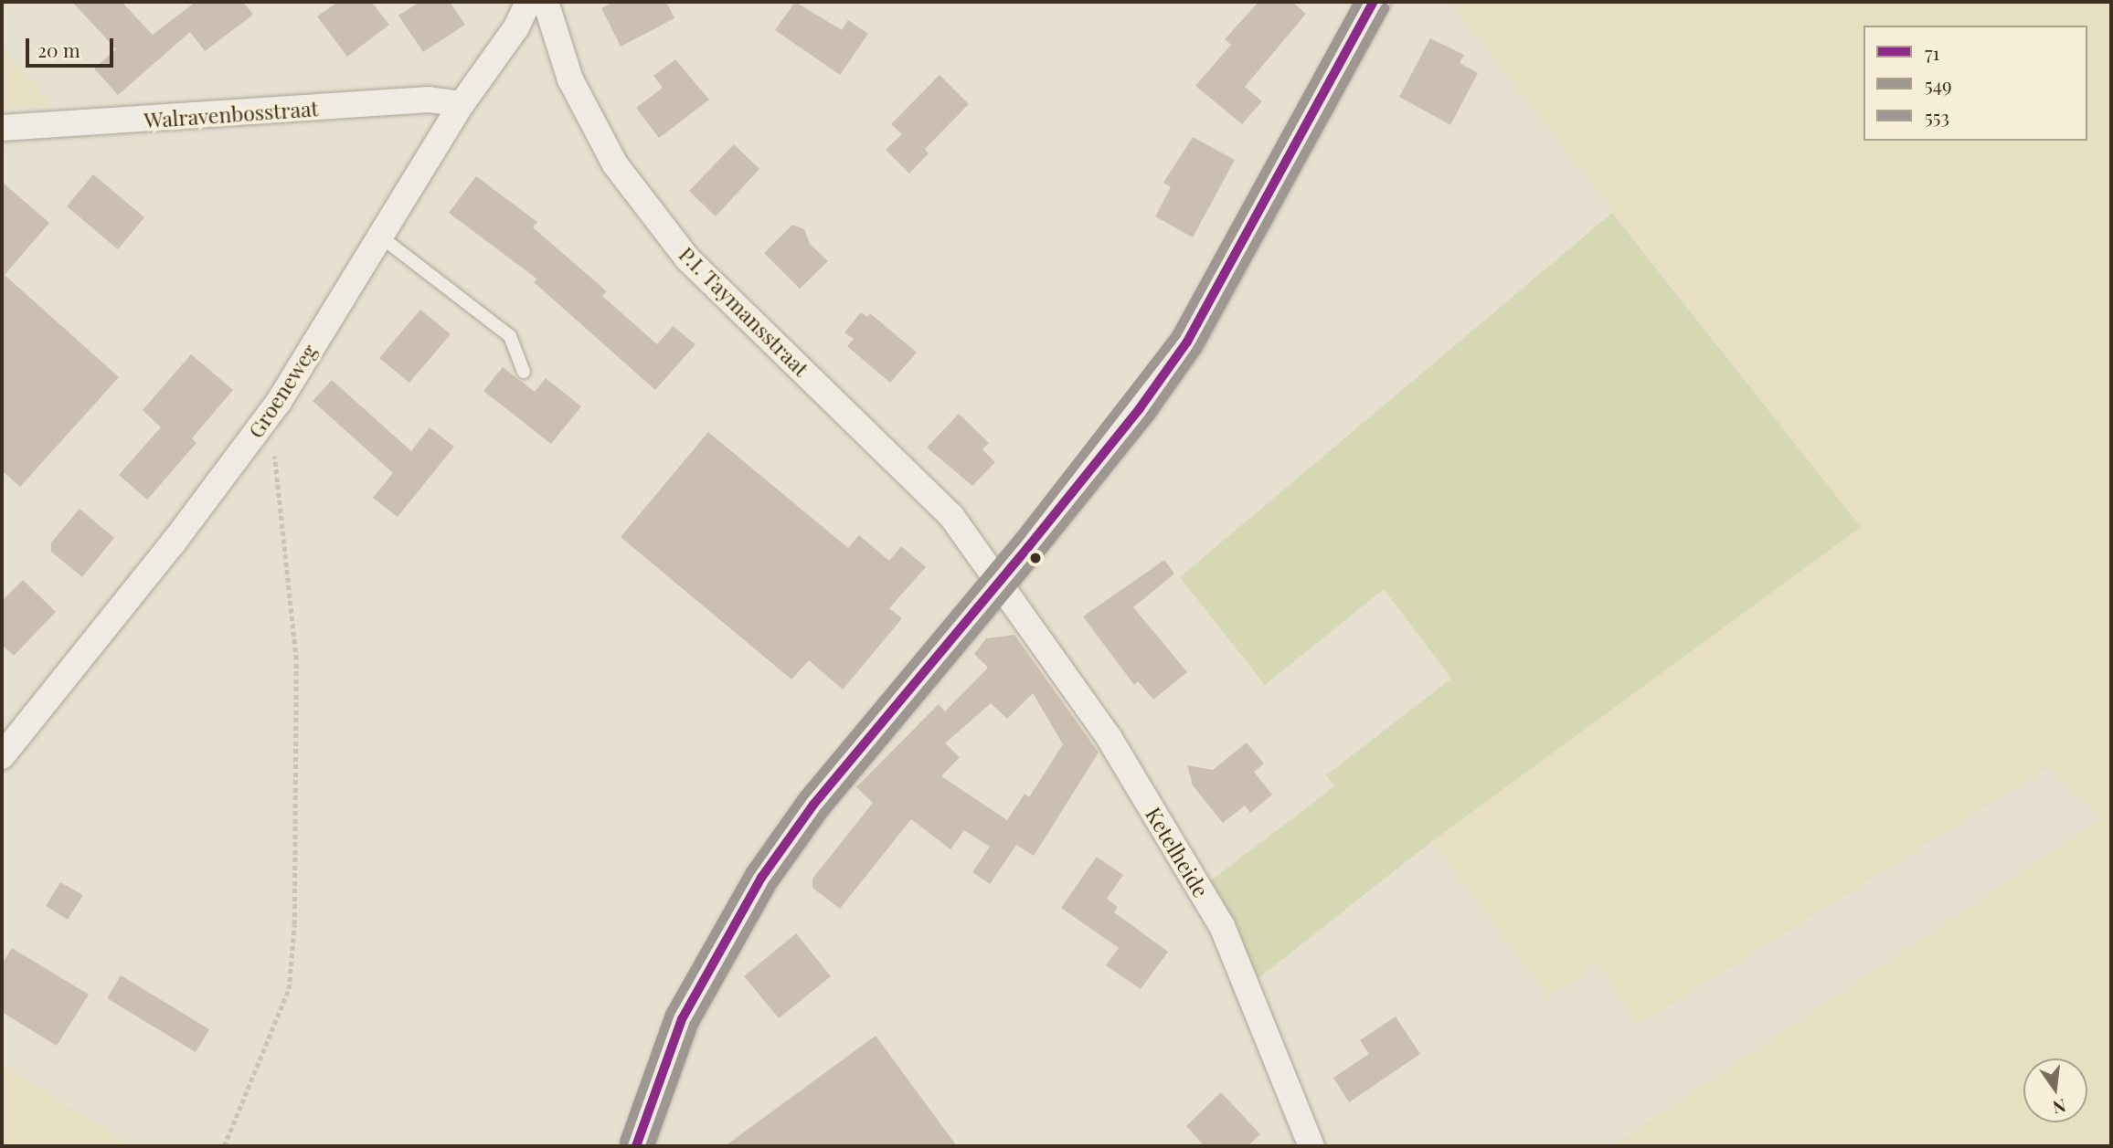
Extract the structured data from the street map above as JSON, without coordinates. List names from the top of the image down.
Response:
{
  "streets": {
    "street": [
      "Walravenbosstraat",
      "P.I. Taymansstraat",
      "Groeneweg",
      "Ketelheide"
    ]
  },
  "crossings": [
    ["Walravenbosstraat", "Groeneweg"],
    ["P.I. Taymansstraat", "Ketelheide"]
  ],
  "lines": ["transit line 71", "transit line 553", "transit line 549"],
  "legend": ["71", "549", "553"],
  "scale_bar": "20 m",
  "north": "bottom"
}
